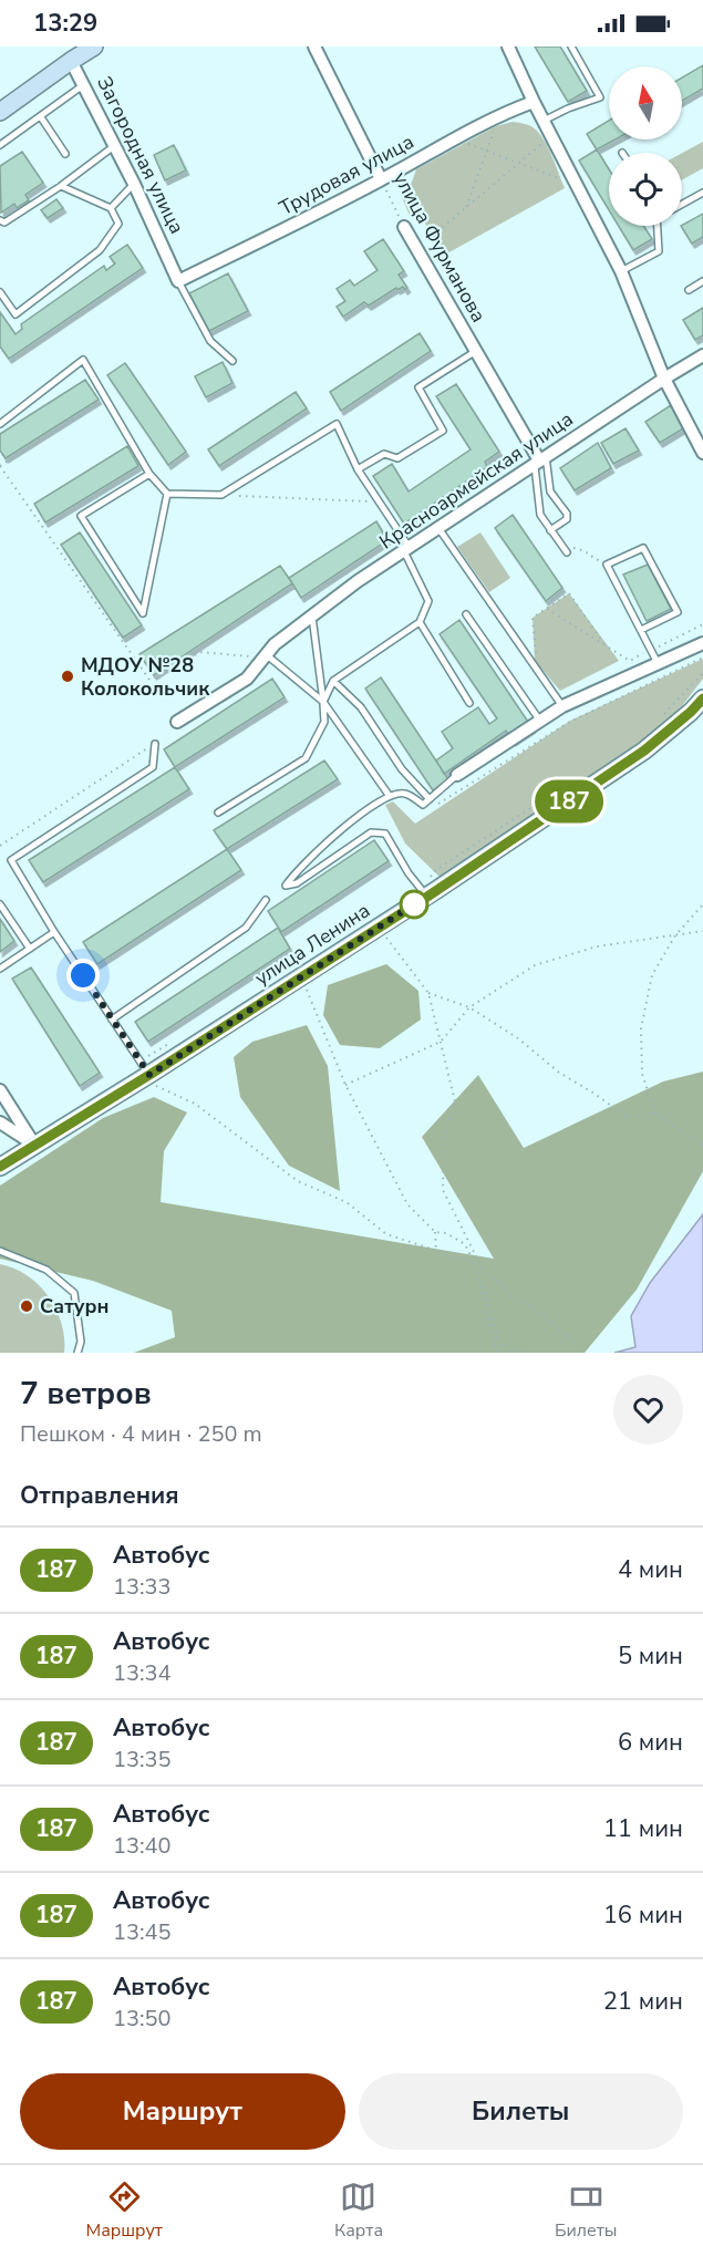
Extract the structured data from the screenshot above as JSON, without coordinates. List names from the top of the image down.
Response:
{
  "streets": {
    "street": [
      "Загородная улица",
      "Трудовая улица",
      "улица Фурманова",
      "Красноармейская улица",
      "улица Ленина"
    ]
  },
  "crossings": [
    ["Загородная улица", "Трудовая улица"],
    ["Трудовая улица", "улица Фурманова"],
    ["улица Фурманова", "Красноармейская улица"]
  ],
  "places": ["МДОУ №28 Колокольчик", "Сатурн"],
  "lines": ["bus line 187"],
  "north": "top",
  "page": {
    "status": "13:29",
    "on_map": "187",
    "heading": [
      ["7 ветров", "Пешком · 4 мин · 250 m"],
      "Отправления"
    ],
    "list": [
      {
        "mark": "187",
        "name": "Автобус",
        "note": "13:33",
        "value": "4 мин"
      },
      {
        "mark": "187",
        "name": "Автобус",
        "note": "13:34",
        "value": "5 мин"
      },
      {
        "mark": "187",
        "name": "Автобус",
        "note": "13:35",
        "value": "6 мин"
      },
      {
        "mark": "187",
        "name": "Автобус",
        "note": "13:40",
        "value": "11 мин"
      },
      {
        "mark": "187",
        "name": "Автобус",
        "note": "13:45",
        "value": "16 мин"
      },
      {
        "mark": "187",
        "name": "Автобус",
        "note": "13:50",
        "value": "21 мин"
      }
    ],
    "buttons": ["Маршрут", "Билеты"],
    "tabs": ["Маршрут", "Карта", "Билеты"]
  }
}
